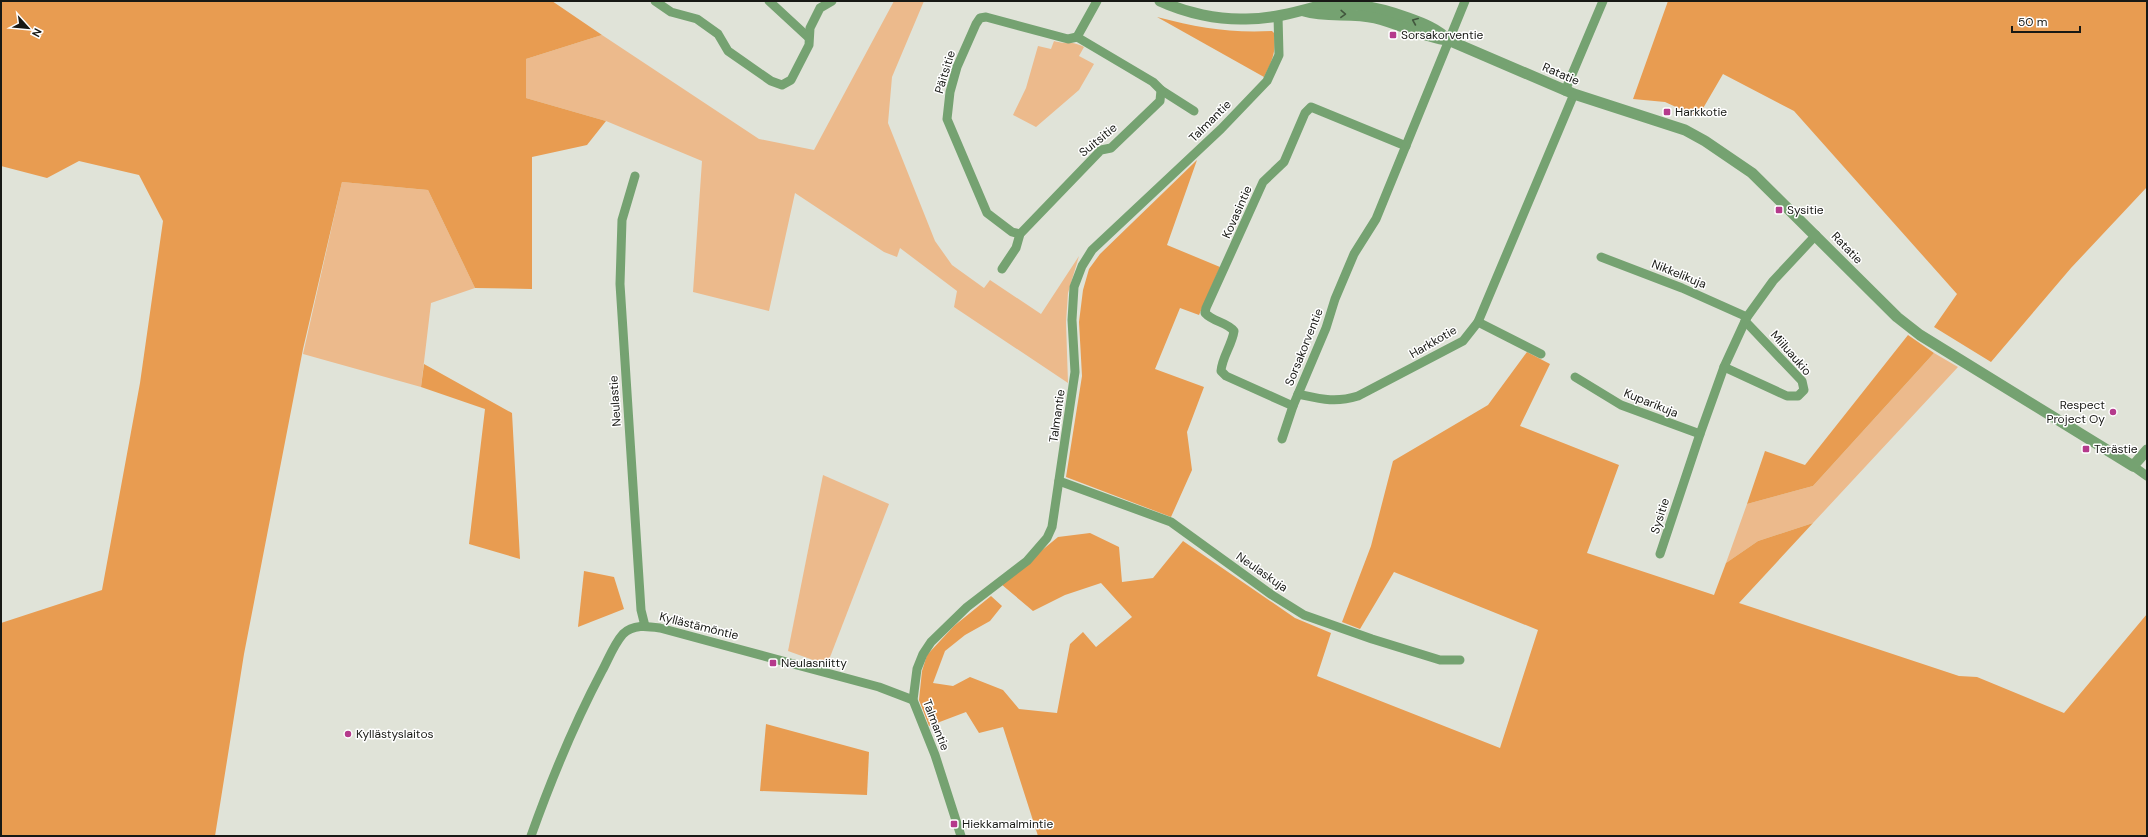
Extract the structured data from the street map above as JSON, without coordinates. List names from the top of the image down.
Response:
{
  "streets": {
    "street": [
      "Päitsitie",
      "Ratatie",
      "Talmantie",
      "Suitsitie",
      "Kovasintie",
      "Nikkelikuja",
      "Harkkotie",
      "Sorsakorventie",
      "Miiluaukio",
      "Neulastie",
      "Kuparikuja",
      "Sysitie",
      "Neulaskuja",
      "Kyllästämöntie"
    ]
  },
  "crossings": [
    ["Päitsitie", "Suitsitie"],
    ["Ratatie", "Talmantie"],
    ["Ratatie", "Harkkotie"],
    ["Ratatie", "Sorsakorventie"],
    ["Ratatie", "Sysitie"],
    ["Talmantie", "Neulaskuja"],
    ["Talmantie", "Kyllästämöntie"],
    ["Kovasintie", "Sorsakorventie"],
    ["Nikkelikuja", "Miiluaukio"],
    ["Nikkelikuja", "Sysitie"],
    ["Harkkotie", "Sorsakorventie"],
    ["Miiluaukio", "Sysitie"],
    ["Neulastie", "Kyllästämöntie"],
    ["Kuparikuja", "Sysitie"]
  ],
  "places": {
    "transit": [
      "Sorsakorventie",
      "Harkkotie",
      "Sysitie",
      "Terästie",
      "Neulasniitty",
      "Hiekkamalmintie"
    ],
    "other": ["Respect Project Oy", "Kyllästyslaitos"]
  },
  "scale_bar": "50 m",
  "north": "bottom right"
}
